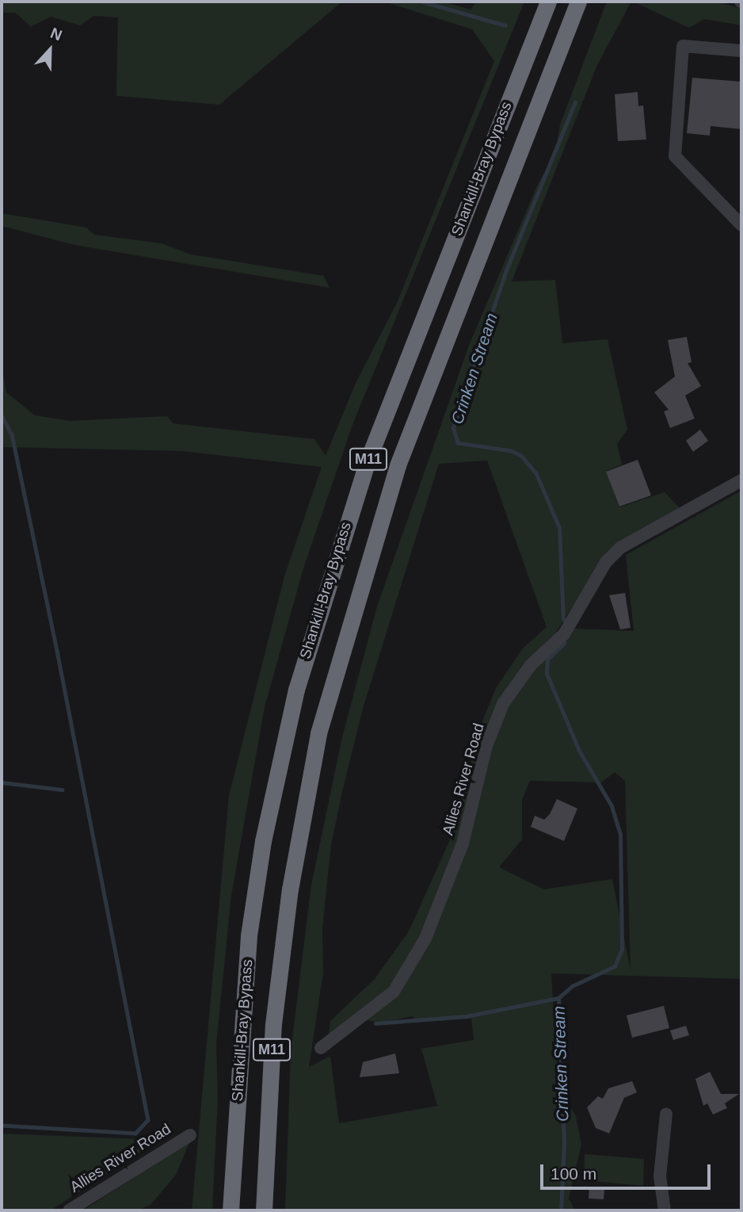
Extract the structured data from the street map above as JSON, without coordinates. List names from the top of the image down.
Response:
{
  "streets": {
    "highway": ["Shankill-Bray Bypass", "M11"],
    "street": ["Allies River Road"]
  },
  "water": ["Crinken Stream"],
  "scale_bar": "100 m",
  "north": "top"
}
